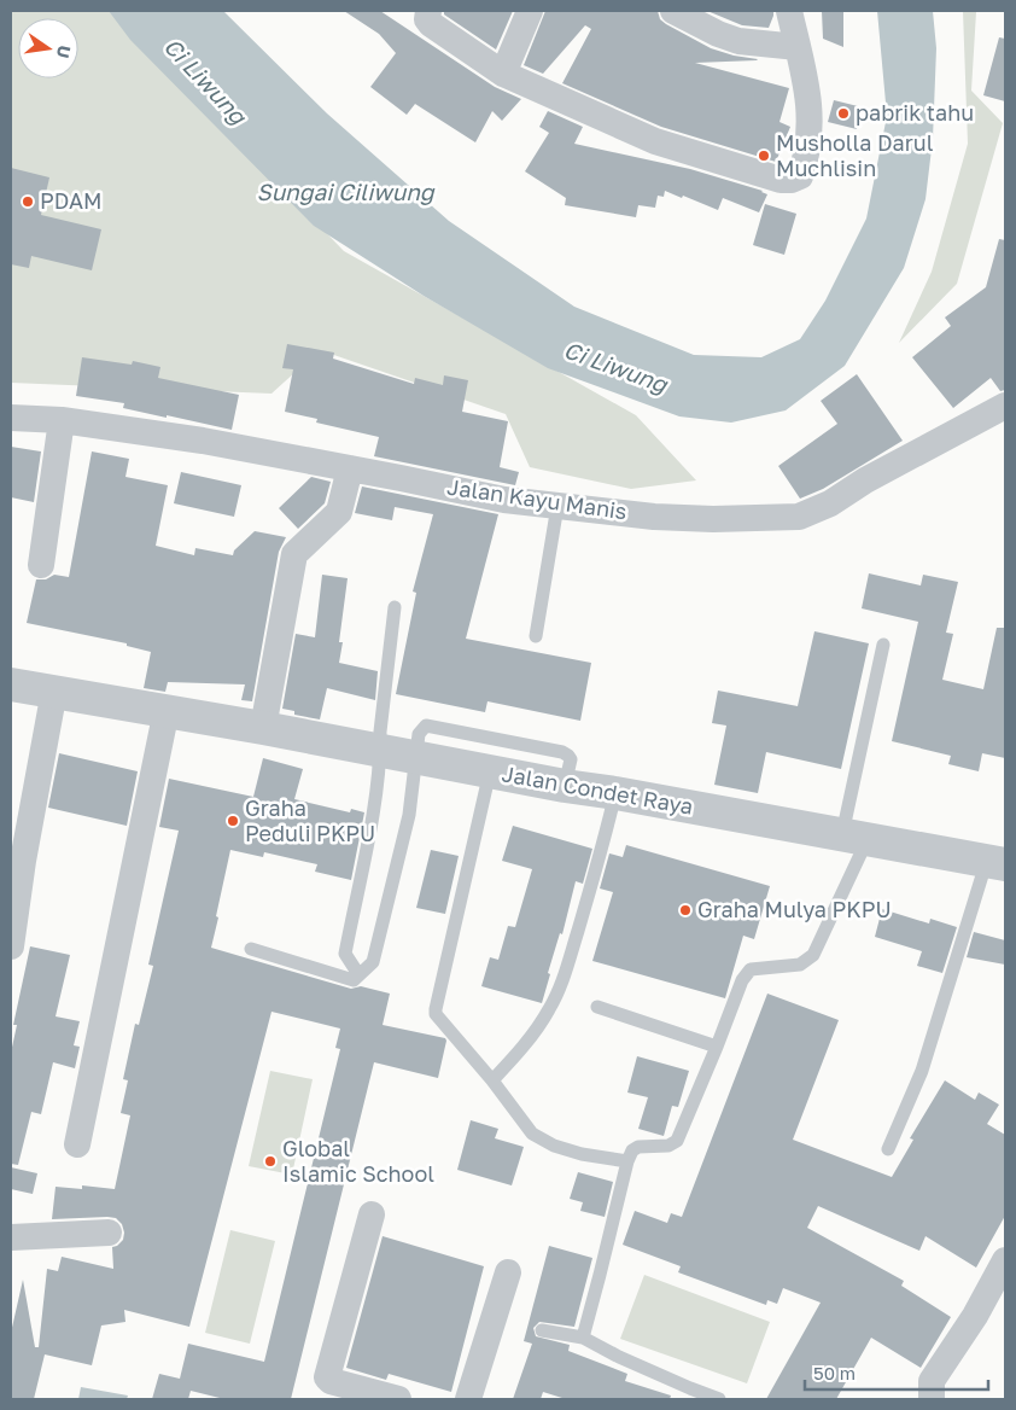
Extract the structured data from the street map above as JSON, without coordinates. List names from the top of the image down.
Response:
{
  "streets": {
    "street": ["Jalan Kayu Manis", "Jalan Condet Raya"]
  },
  "water": ["Ci Liwung", "Sungai Ciliwung"],
  "places": [
    "pabrik tahu",
    "Musholla Darul Muchlisin",
    "PDAM",
    "Graha Peduli PKPU",
    "Graha Mulya PKPU",
    "Global Islamic School"
  ],
  "scale_bar": "50 m",
  "north": "right"
}
